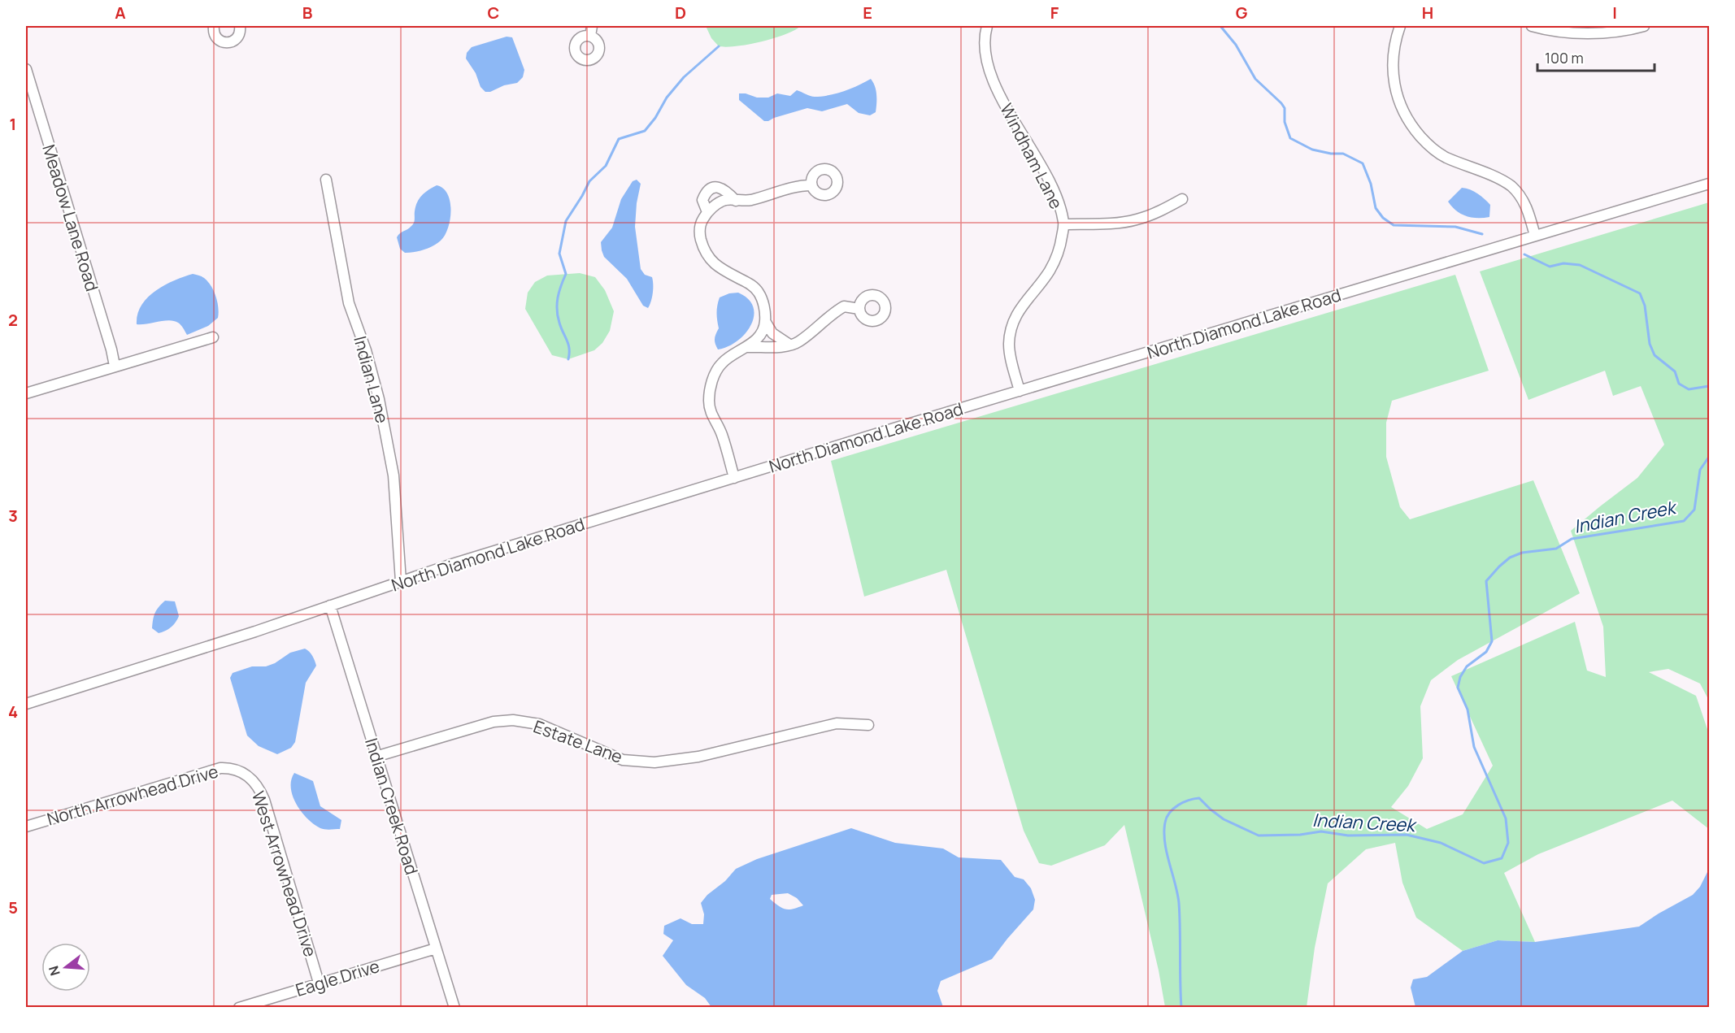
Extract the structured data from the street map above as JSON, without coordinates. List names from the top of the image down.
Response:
{
  "streets": {
    "street": [
      "Windham Lane",
      "Meadow Lane Road",
      "North Diamond Lake Road",
      "Indian Lane",
      "Estate Lane",
      "North Arrowhead Drive",
      "Indian Creek Road",
      "West Arrowhead Drive",
      "Eagle Drive"
    ]
  },
  "crossings": [
    ["Windham Lane", "North Diamond Lake Road"],
    ["North Diamond Lake Road", "Indian Lane"],
    ["North Diamond Lake Road", "Indian Creek Road"],
    ["Estate Lane", "Indian Creek Road"],
    ["North Arrowhead Drive", "West Arrowhead Drive"],
    ["Indian Creek Road", "Eagle Drive"],
    ["West Arrowhead Drive", "Eagle Drive"]
  ],
  "water": ["Indian Creek"],
  "scale_bar": "100 m",
  "north": "left",
  "grid": {
    "columns": [
      "A",
      "B",
      "C",
      "D",
      "E",
      "F",
      "G",
      "H",
      "I"
    ],
    "rows": [
      "1",
      "2",
      "3",
      "4",
      "5"
    ]
  }
}
